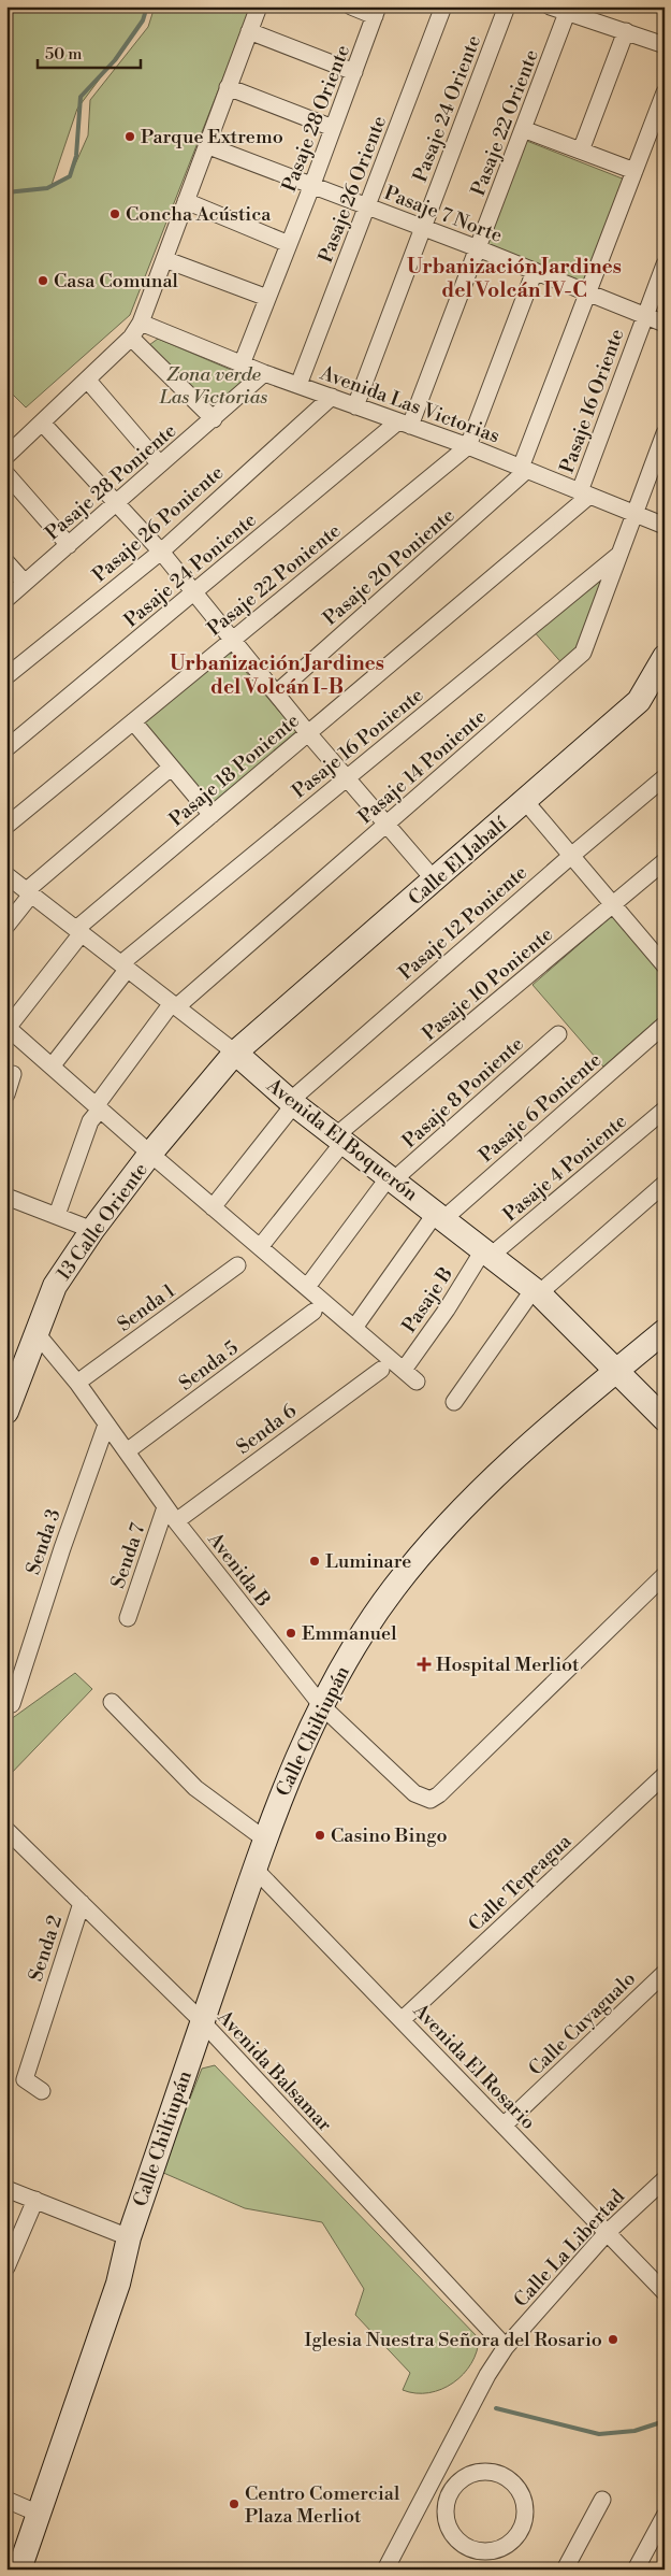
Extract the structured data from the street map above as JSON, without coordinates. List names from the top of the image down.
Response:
{
  "streets": {
    "main road": [
      "Calle El Jabalí",
      "Avenida El Boquerón",
      "13 Calle Oriente",
      "Calle Chiltiupán"
    ],
    "street": [
      "Pasaje 24 Oriente",
      "Pasaje 28 Oriente",
      "Pasaje 22 Oriente",
      "Pasaje 26 Oriente",
      "Pasaje 7 Norte",
      "Pasaje 16 Oriente",
      "Avenida Las Victorias",
      "Pasaje 28 Poniente",
      "Pasaje 26 Poniente",
      "Pasaje 20 Poniente",
      "Pasaje 24 Poniente",
      "Pasaje 22 Poniente",
      "Pasaje 16 Poniente",
      "Pasaje 14 Poniente",
      "Pasaje 18 Poniente",
      "Pasaje 12 Poniente",
      "Pasaje 10 Poniente",
      "Pasaje 8 Poniente",
      "Pasaje 6 Poniente",
      "Pasaje 4 Poniente",
      "Pasaje B",
      "Senda 1",
      "Senda 5",
      "Senda 6",
      "Senda 3",
      "Senda 7",
      "Avenida B",
      "Calle Tepeagua",
      "Senda 2",
      "Calle Cuyagualo",
      "Avenida El Rosario",
      "Avenida Balsamar",
      "Calle La Libertad"
    ]
  },
  "crossings": [
    ["Pasaje 24 Oriente", "Pasaje 7 Norte"],
    ["Pasaje 24 Oriente", "Avenida Las Victorias"],
    ["Pasaje 28 Oriente", "Pasaje 7 Norte"],
    ["Pasaje 28 Oriente", "Avenida Las Victorias"],
    ["Pasaje 22 Oriente", "Pasaje 7 Norte"],
    ["Pasaje 22 Oriente", "Avenida Las Victorias"],
    ["Pasaje 22 Oriente", "Pasaje 24 Poniente"],
    ["Pasaje 26 Oriente", "Pasaje 7 Norte"],
    ["Pasaje 26 Oriente", "Avenida Las Victorias"],
    ["Pasaje 7 Norte", "Pasaje 16 Oriente"],
    ["Pasaje 16 Oriente", "Avenida Las Victorias"],
    ["Pasaje 16 Oriente", "Pasaje 18 Poniente"],
    ["Avenida Las Victorias", "Pasaje 28 Poniente"],
    ["Avenida Las Victorias", "Pasaje 26 Poniente"],
    ["Avenida Las Victorias", "Pasaje 20 Poniente"],
    ["Avenida Las Victorias", "Pasaje 24 Poniente"],
    ["Avenida Las Victorias", "Pasaje 22 Poniente"],
    ["Avenida Las Victorias", "Pasaje 14 Poniente"],
    ["Avenida Las Victorias", "Pasaje 18 Poniente"],
    ["Pasaje 16 Poniente", "Pasaje 14 Poniente"],
    ["Pasaje 16 Poniente", "Avenida El Boquerón"],
    ["Pasaje 14 Poniente", "Avenida El Boquerón"],
    ["Pasaje 18 Poniente", "Avenida El Boquerón"],
    ["Calle El Jabalí", "Avenida El Boquerón"],
    ["Calle El Jabalí", "13 Calle Oriente"],
    ["Pasaje 12 Poniente", "Avenida El Boquerón"],
    ["Pasaje 10 Poniente", "Avenida El Boquerón"],
    ["Pasaje 8 Poniente", "Avenida El Boquerón"],
    ["Pasaje 6 Poniente", "Avenida El Boquerón"],
    ["Avenida El Boquerón", "Pasaje 4 Poniente"],
    ["Avenida El Boquerón", "13 Calle Oriente"],
    ["Avenida El Boquerón", "Pasaje B"],
    ["Avenida El Boquerón", "Calle Chiltiupán"],
    ["Pasaje 4 Poniente", "Pasaje B"],
    ["13 Calle Oriente", "Avenida B"],
    ["Senda 1", "Avenida B"],
    ["Senda 5", "Avenida B"],
    ["Senda 6", "Avenida B"],
    ["Senda 3", "Avenida B"],
    ["Senda 7", "Avenida B"],
    ["Avenida B", "Calle Chiltiupán"],
    ["Calle Chiltiupán", "Avenida El Rosario"],
    ["Calle Chiltiupán", "Avenida Balsamar"],
    ["Calle Tepeagua", "Avenida El Rosario"],
    ["Senda 2", "Avenida Balsamar"],
    ["Calle Cuyagualo", "Avenida El Rosario"],
    ["Avenida El Rosario", "Calle La Libertad"],
    ["Avenida Balsamar", "Calle La Libertad"]
  ],
  "districts": ["Urbanización Jardines del Volcán IV-C", "Urbanización Jardines del Volcán I-B"],
  "parks": ["Zona verde Las Victorias"],
  "places": {
    "other": [
      "Parque Extremo",
      "Concha Acústica",
      "Casa Comunal",
      "Luminare",
      "Emmanuel",
      "Casino Bingo",
      "Iglesia Nuestra Señora del Rosario",
      "Centro Comercial Plaza Merliot"
    ],
    "health": ["Hospital Merliot"]
  },
  "scale_bar": "50 m"
}
